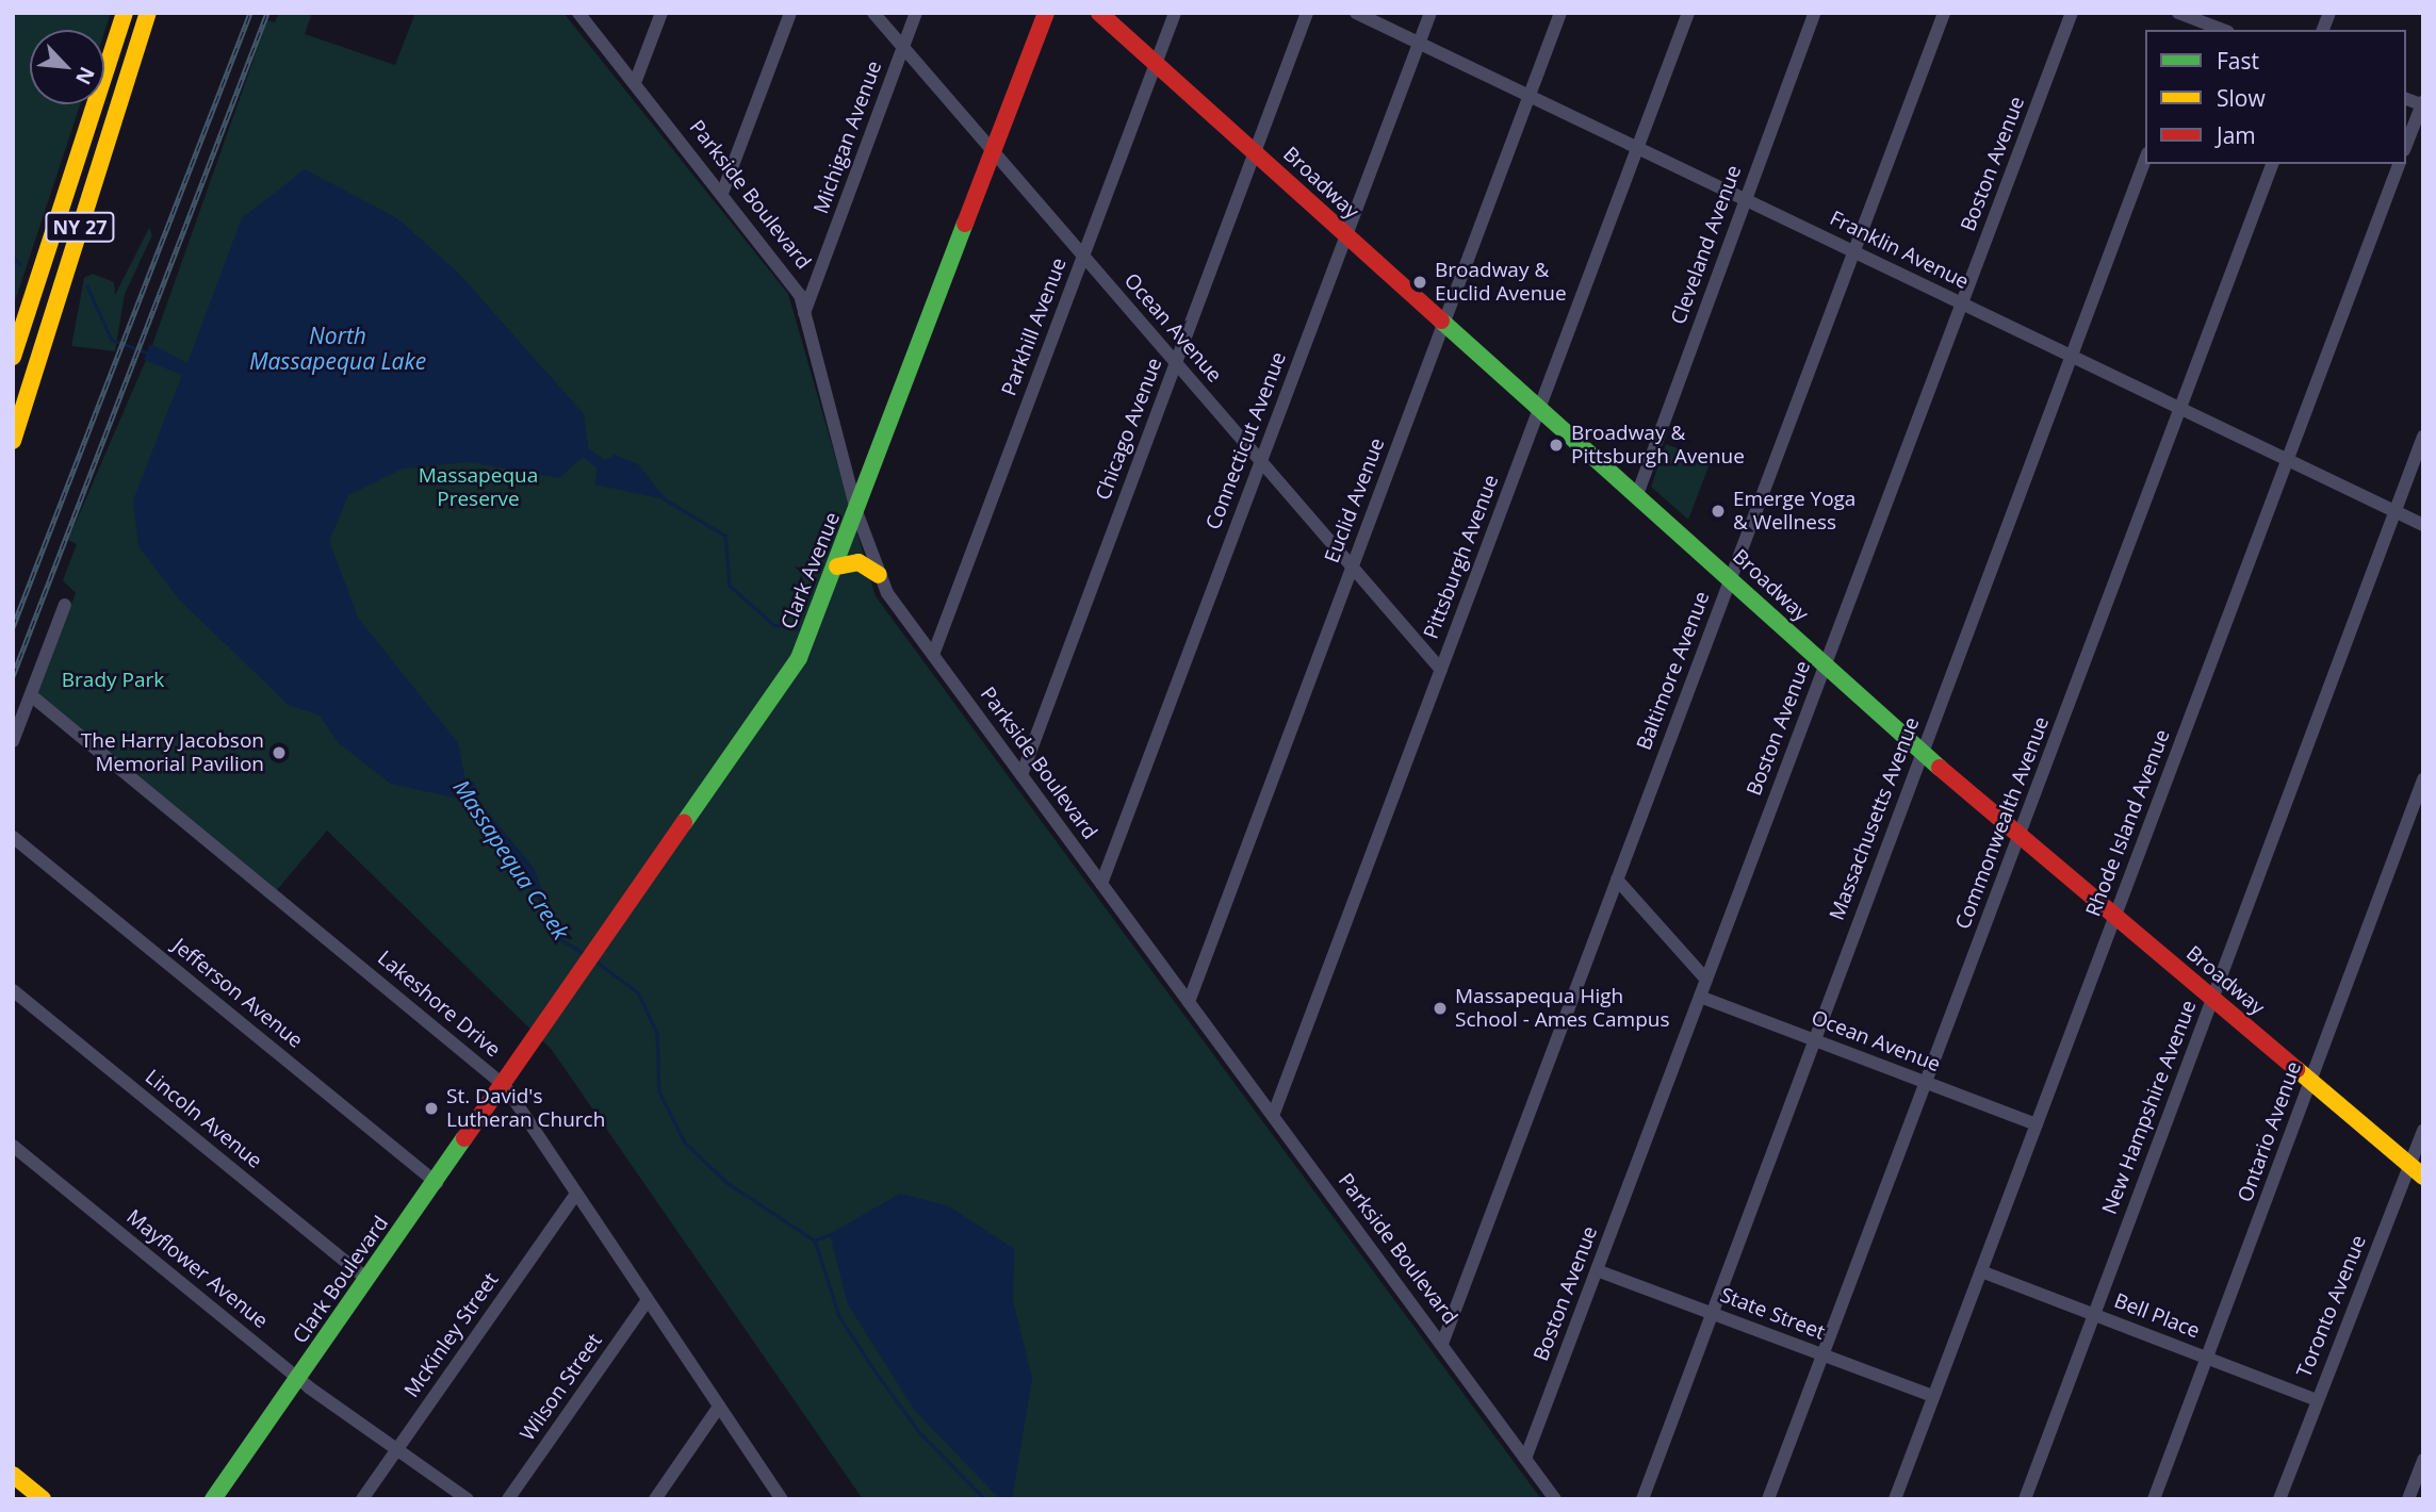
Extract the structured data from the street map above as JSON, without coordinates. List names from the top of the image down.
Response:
{
  "streets": {
    "main road": [
      "Broadway",
      "NY 27",
      "Clark Avenue",
      "Clark Boulevard"
    ],
    "street": [
      "Michigan Avenue",
      "Boston Avenue",
      "Parkside Boulevard",
      "Cleveland Avenue",
      "Franklin Avenue",
      "Parkhill Avenue",
      "Ocean Avenue",
      "Chicago Avenue",
      "Connecticut Avenue",
      "Euclid Avenue",
      "Pittsburgh Avenue",
      "Baltimore Avenue",
      "Massachusetts Avenue",
      "Commonwealth Avenue",
      "Rhode Island Avenue",
      "Jefferson Avenue",
      "Lakeshore Drive",
      "New Hampshire Avenue",
      "Lincoln Avenue",
      "Ontario Avenue",
      "Mayflower Avenue",
      "Toronto Avenue",
      "State Street",
      "Bell Place",
      "McKinley Street",
      "Wilson Street"
    ]
  },
  "crossings": [
    ["Michigan Avenue", "Parkside Boulevard"],
    ["Michigan Avenue", "Ocean Avenue"],
    ["Boston Avenue", "Broadway"],
    ["Boston Avenue", "Parkside Boulevard"],
    ["Boston Avenue", "Franklin Avenue"],
    ["Boston Avenue", "Ocean Avenue"],
    ["Boston Avenue", "State Street"],
    ["Broadway", "Cleveland Avenue"],
    ["Broadway", "Parkhill Avenue"],
    ["Broadway", "Chicago Avenue"],
    ["Broadway", "Connecticut Avenue"],
    ["Broadway", "Euclid Avenue"],
    ["Broadway", "Pittsburgh Avenue"],
    ["Broadway", "Baltimore Avenue"],
    ["Broadway", "Massachusetts Avenue"],
    ["Broadway", "Commonwealth Avenue"],
    ["Broadway", "Rhode Island Avenue"],
    ["Broadway", "New Hampshire Avenue"],
    ["Broadway", "Ontario Avenue"],
    ["Broadway", "Toronto Avenue"],
    ["Parkside Boulevard", "Parkhill Avenue"],
    ["Parkside Boulevard", "Chicago Avenue"],
    ["Parkside Boulevard", "Connecticut Avenue"],
    ["Parkside Boulevard", "Euclid Avenue"],
    ["Parkside Boulevard", "Pittsburgh Avenue"],
    ["Parkside Boulevard", "Clark Avenue"],
    ["Parkside Boulevard", "Baltimore Avenue"],
    ["Cleveland Avenue", "Franklin Avenue"],
    ["Franklin Avenue", "Connecticut Avenue"],
    ["Franklin Avenue", "Euclid Avenue"],
    ["Franklin Avenue", "Pittsburgh Avenue"],
    ["Franklin Avenue", "Baltimore Avenue"],
    ["Franklin Avenue", "Massachusetts Avenue"],
    ["Franklin Avenue", "Commonwealth Avenue"],
    ["Franklin Avenue", "Rhode Island Avenue"],
    ["Franklin Avenue", "New Hampshire Avenue"],
    ["Parkhill Avenue", "Ocean Avenue"],
    ["Ocean Avenue", "Chicago Avenue"],
    ["Ocean Avenue", "Connecticut Avenue"],
    ["Ocean Avenue", "Euclid Avenue"],
    ["Ocean Avenue", "Pittsburgh Avenue"],
    ["Ocean Avenue", "Clark Avenue"],
    ["Ocean Avenue", "Massachusetts Avenue"],
    ["Ocean Avenue", "Commonwealth Avenue"],
    ["Ocean Avenue", "Rhode Island Avenue"],
    ["Clark Avenue", "Lakeshore Drive"],
    ["Clark Avenue", "Clark Boulevard"],
    ["Massachusetts Avenue", "State Street"],
    ["Commonwealth Avenue", "State Street"],
    ["Rhode Island Avenue", "State Street"],
    ["Rhode Island Avenue", "Bell Place"],
    ["Jefferson Avenue", "Clark Boulevard"],
    ["Lakeshore Drive", "Clark Boulevard"],
    ["Lakeshore Drive", "McKinley Street"],
    ["Lakeshore Drive", "Wilson Street"],
    ["New Hampshire Avenue", "Bell Place"],
    ["Lincoln Avenue", "Clark Boulevard"],
    ["Ontario Avenue", "Bell Place"],
    ["Mayflower Avenue", "Clark Boulevard"],
    ["Mayflower Avenue", "McKinley Street"],
    ["Toronto Avenue", "Bell Place"]
  ],
  "water": ["North Massapequa Lake", "Massapequa Creek"],
  "parks": ["Massapequa Preserve", "Brady Park"],
  "places": [
    "Broadway & Euclid Avenue",
    "Broadway & Pittsburgh Avenue",
    "Emerge Yoga & Wellness",
    "The Harry Jacobson Memorial Pavilion",
    "Massapequa High School - Ames Campus",
    "St. David's Lutheran Church"
  ],
  "legend": ["Fast", "Slow", "Jam"],
  "north": "bottom right"
}
